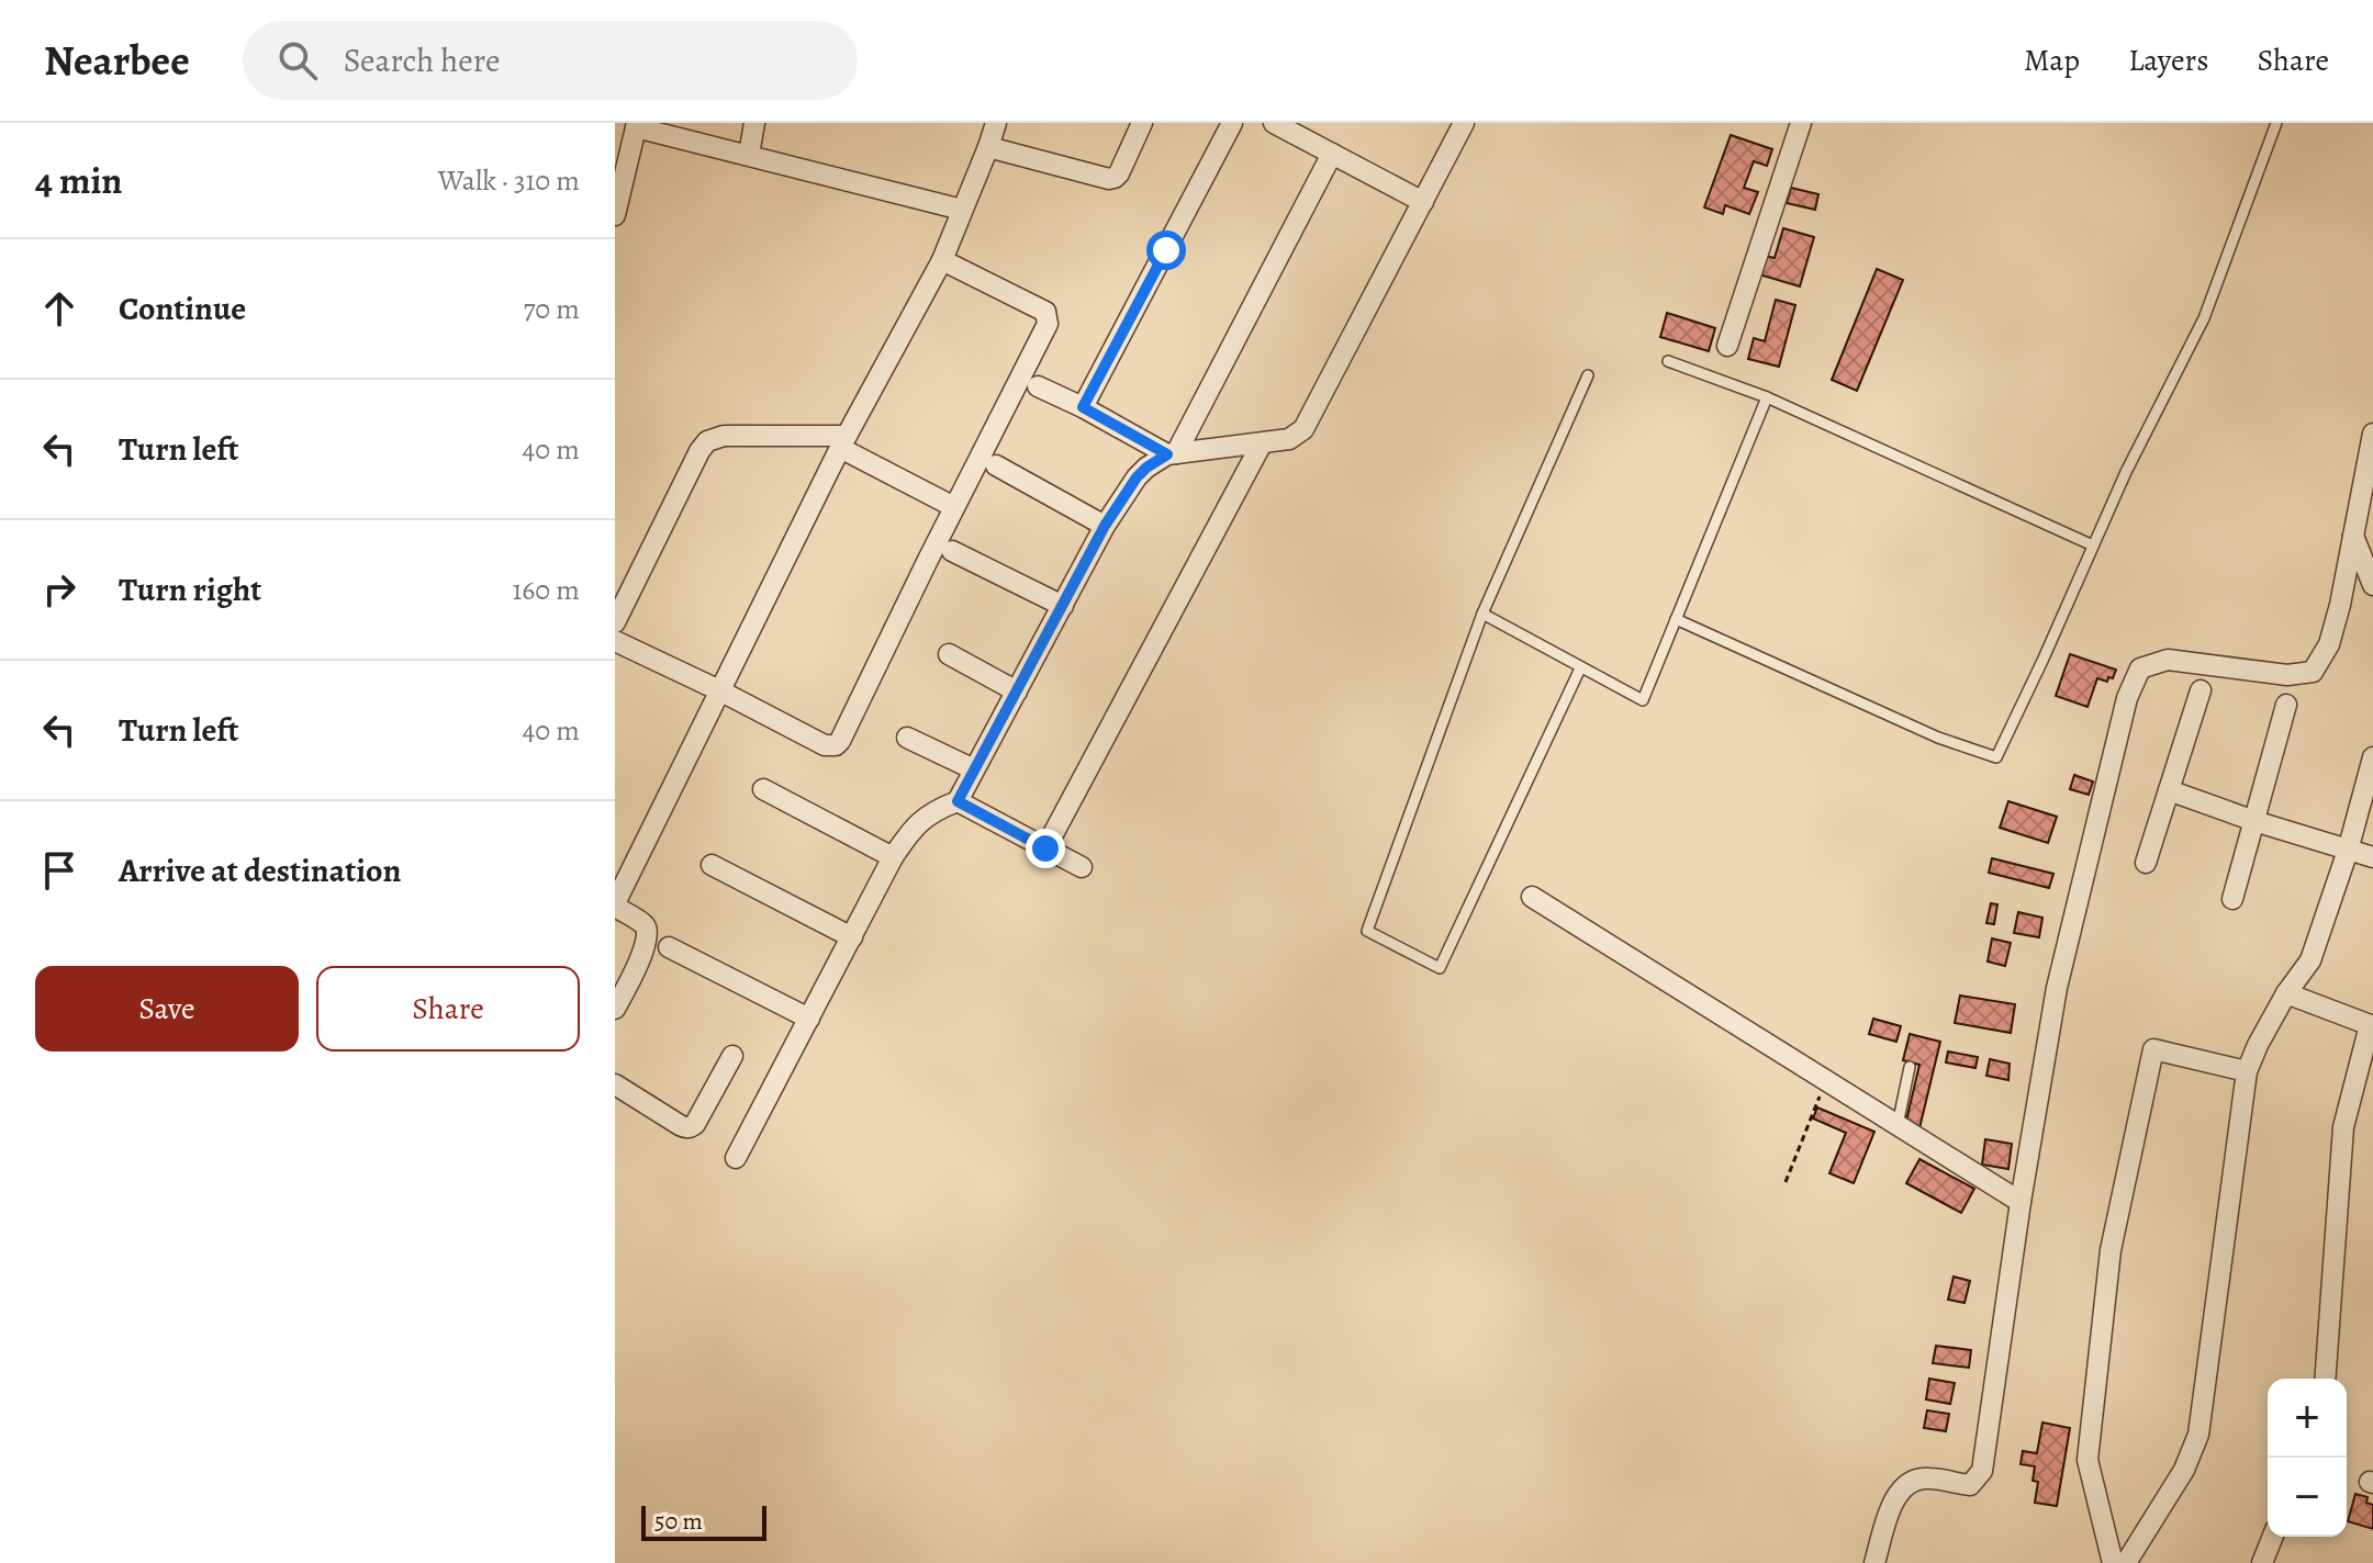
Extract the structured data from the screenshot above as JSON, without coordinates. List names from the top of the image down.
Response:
{
  "scale_bar": "50 m",
  "page": {
    "header": "Nearbee",
    "search": "Search here",
    "nav": ["Map", "Layers", "Share"],
    "heading": ["4 min", "Walk · 310 m"],
    "list": [
      ["Continue", "70 m"],
      ["Turn left", "40 m"],
      ["Turn right", "160 m"],
      ["Turn left", "40 m"],
      "Arrive at destination"
    ],
    "buttons": ["Save", "Share"],
    "map_buttons": ["+", "−"],
    "scale": "50 m"
  }
}
